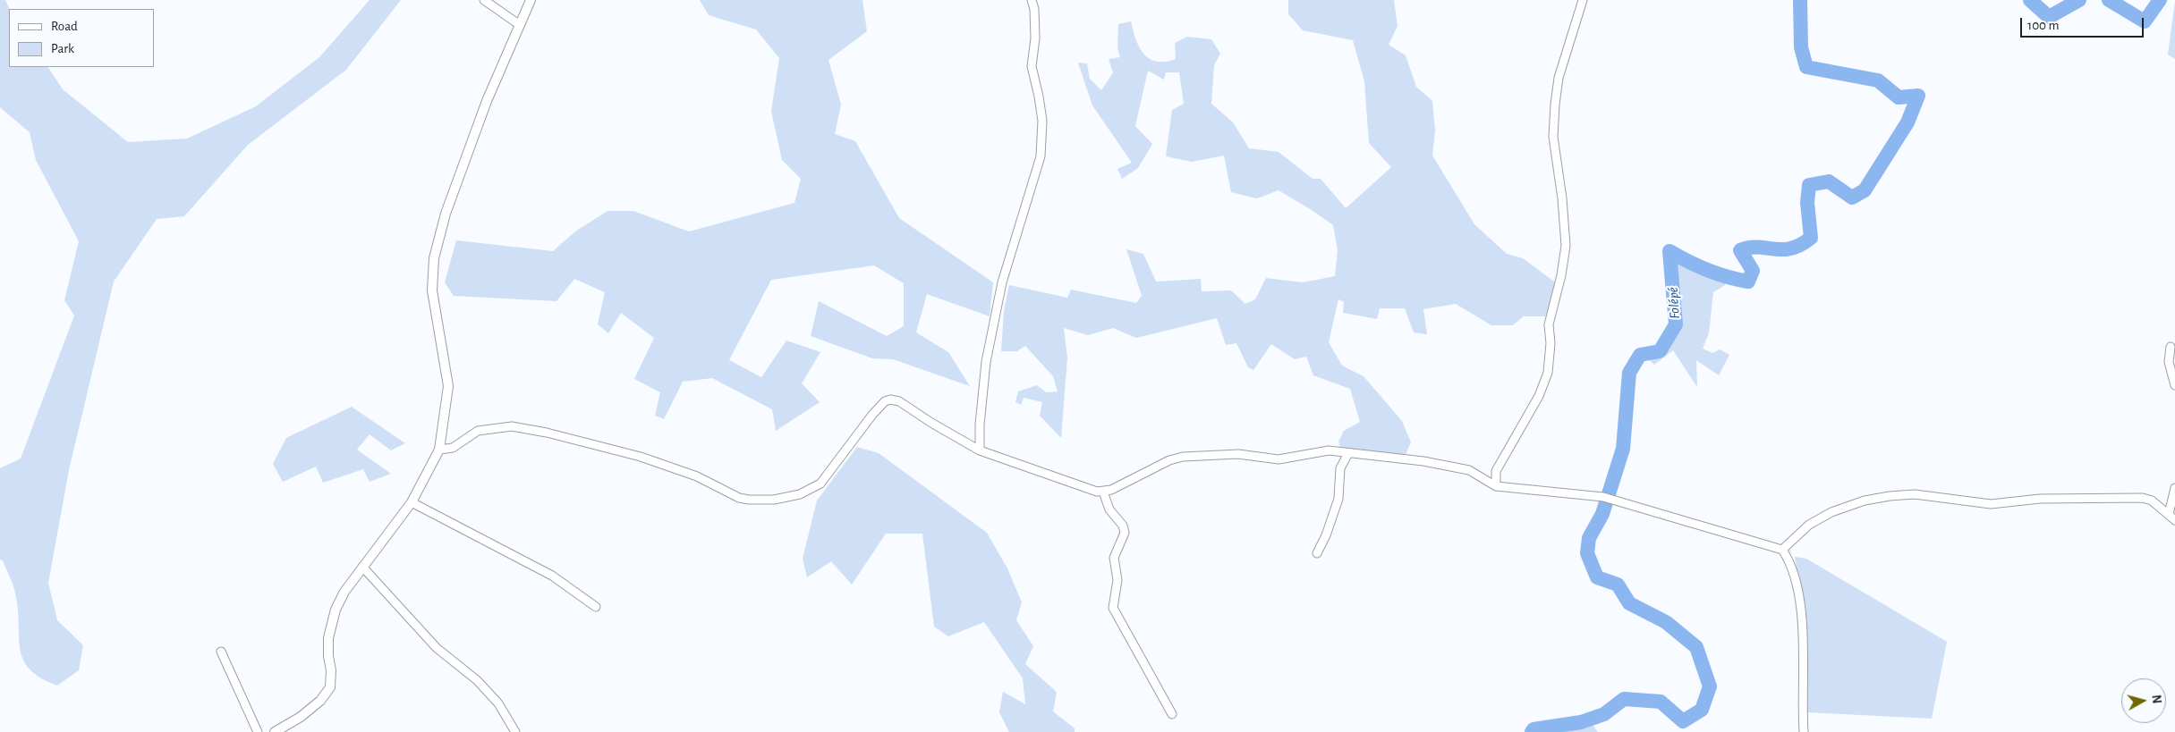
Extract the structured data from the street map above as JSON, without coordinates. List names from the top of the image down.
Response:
{
  "water": ["Folépé"],
  "legend": ["Road", "Park"],
  "scale_bar": "100 m",
  "north": "right"
}
